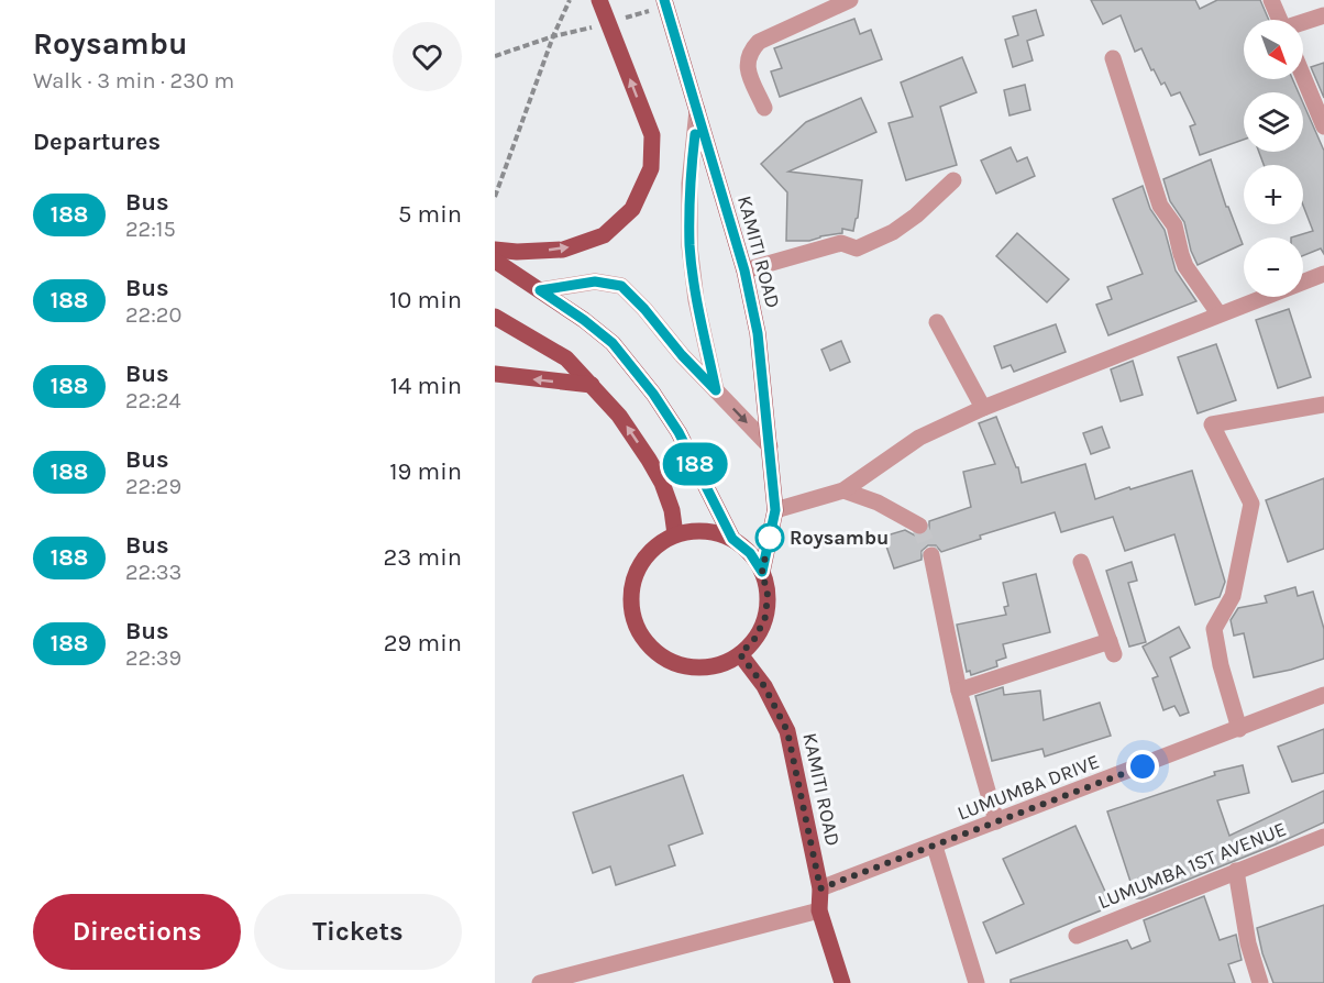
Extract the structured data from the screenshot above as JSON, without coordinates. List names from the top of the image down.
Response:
{
  "streets": {
    "main road": ["KAMITI ROAD"],
    "street": ["LUMUMBA DRIVE", "LUMUMBA 1ST AVENUE"]
  },
  "crossings": [
    ["KAMITI ROAD", "LUMUMBA DRIVE"]
  ],
  "places": ["Roysambu"],
  "lines": ["bus line 188"],
  "north": "bottom right",
  "page": {
    "heading": [
      ["Roysambu", "Walk · 3 min · 230 m"],
      "Departures"
    ],
    "on_map": "188",
    "map_buttons": ["+", "−"],
    "list": [
      {
        "mark": "188",
        "name": "Bus",
        "note": "22:15",
        "value": "5 min"
      },
      {
        "mark": "188",
        "name": "Bus",
        "note": "22:20",
        "value": "10 min"
      },
      {
        "mark": "188",
        "name": "Bus",
        "note": "22:24",
        "value": "14 min"
      },
      {
        "mark": "188",
        "name": "Bus",
        "note": "22:29",
        "value": "19 min"
      },
      {
        "mark": "188",
        "name": "Bus",
        "note": "22:33",
        "value": "23 min"
      },
      {
        "mark": "188",
        "name": "Bus",
        "note": "22:39",
        "value": "29 min"
      }
    ],
    "buttons": ["Directions", "Tickets"]
  }
}
